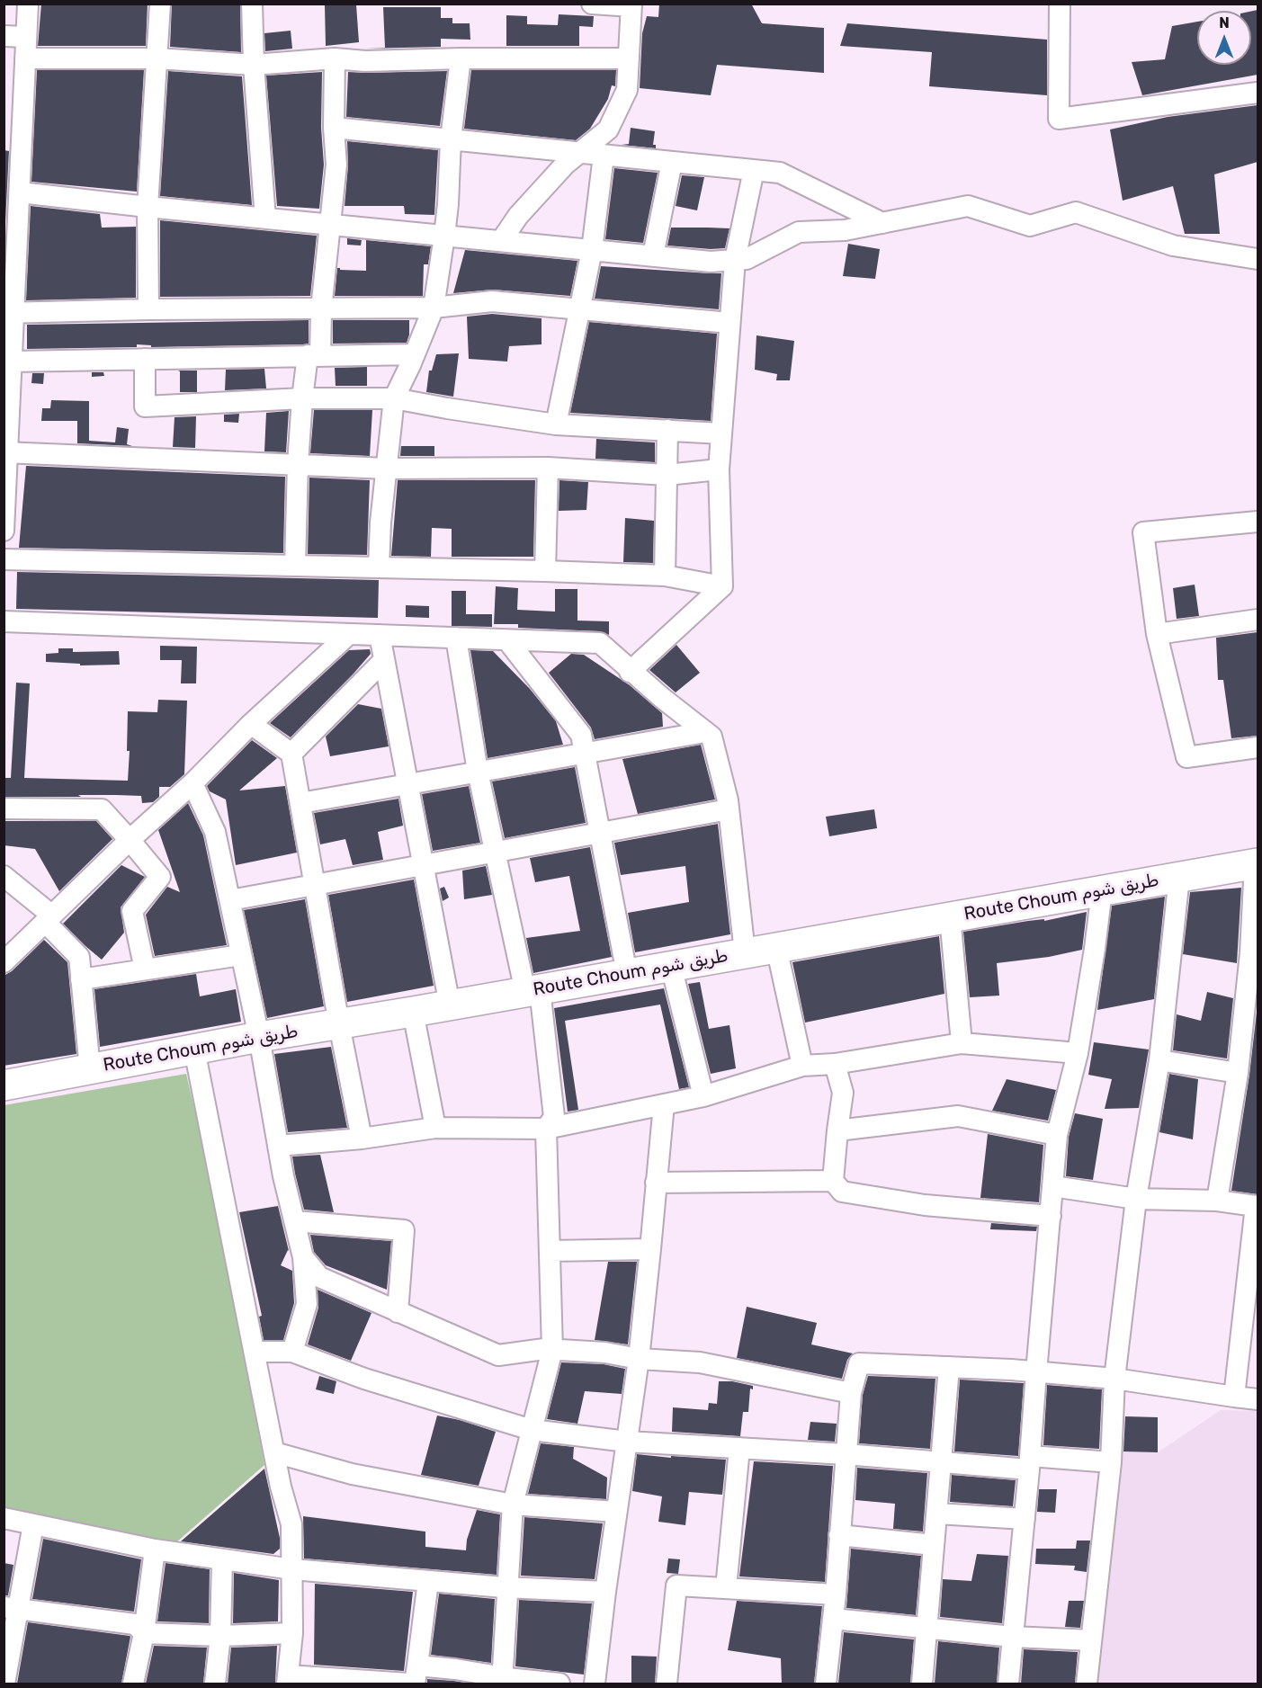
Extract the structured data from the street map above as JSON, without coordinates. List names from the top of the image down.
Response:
{
  "streets": {
    "highway": ["Route Choum طريق شوم"]
  },
  "north": "top"
}
